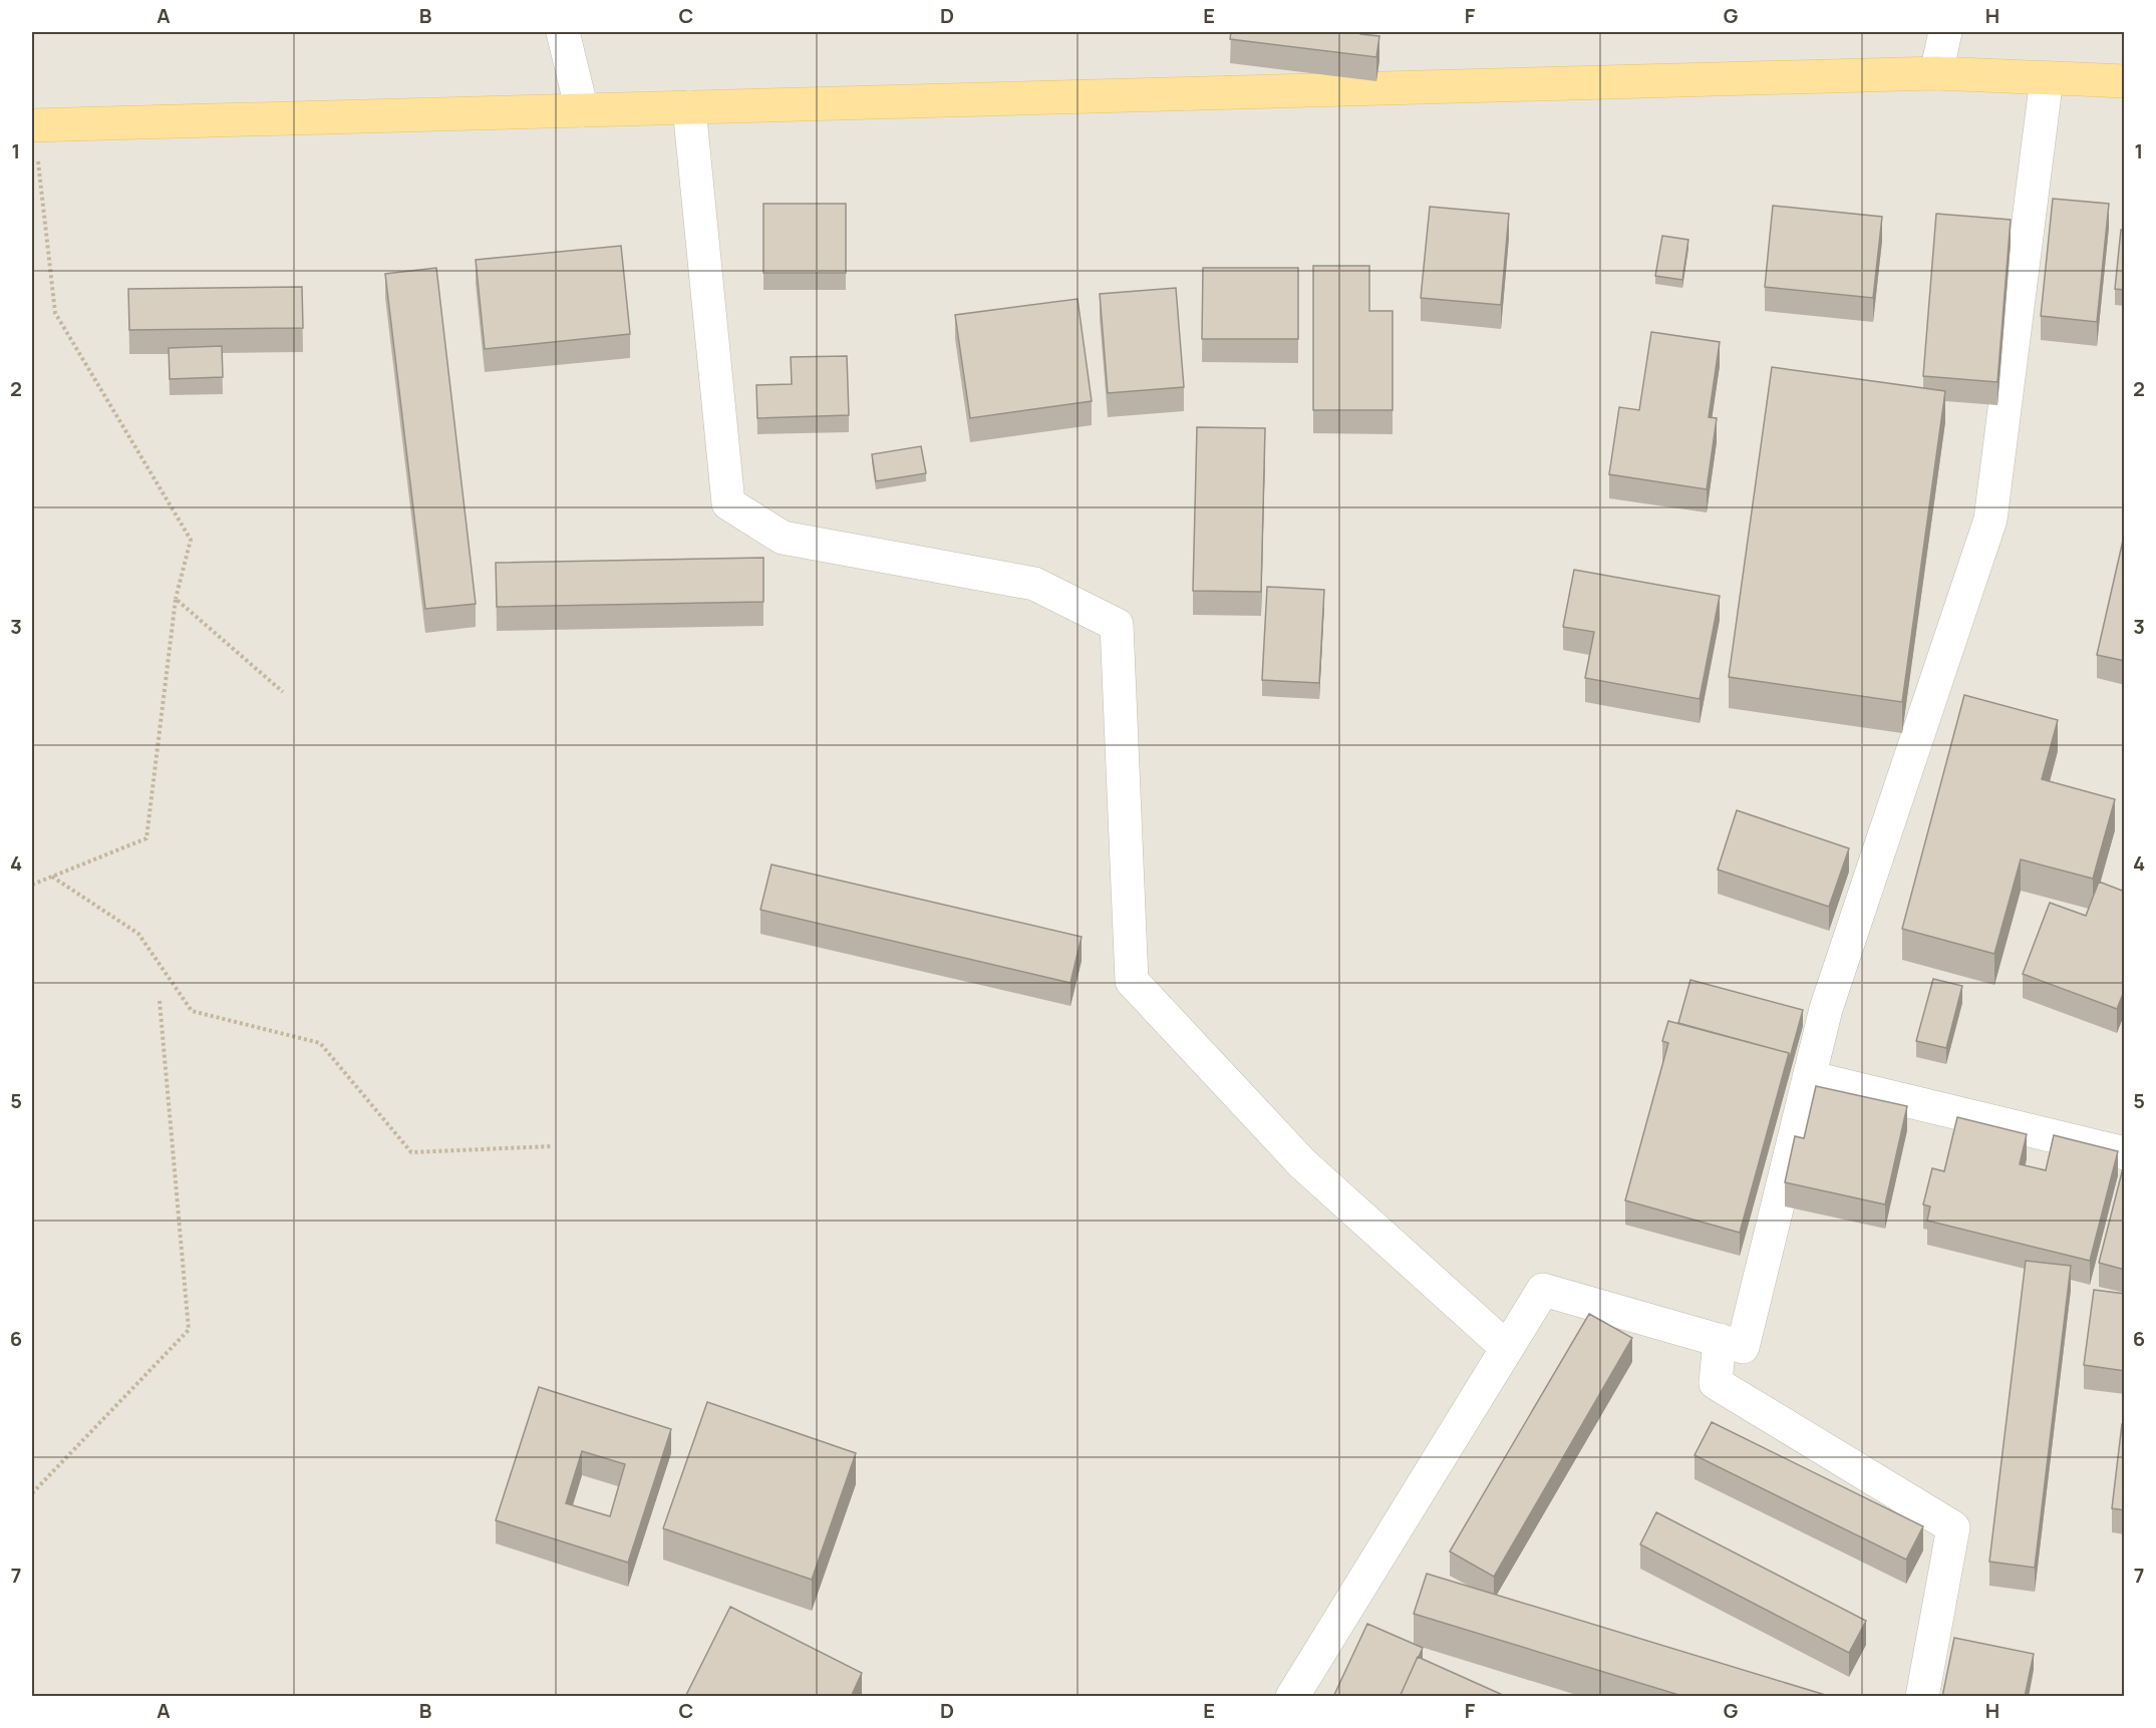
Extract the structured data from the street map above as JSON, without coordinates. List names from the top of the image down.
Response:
{
  "grid": {
    "columns": [
      "A",
      "B",
      "C",
      "D",
      "E",
      "F",
      "G",
      "H"
    ],
    "rows": [
      "1",
      "2",
      "3",
      "4",
      "5",
      "6",
      "7"
    ]
  }
}
